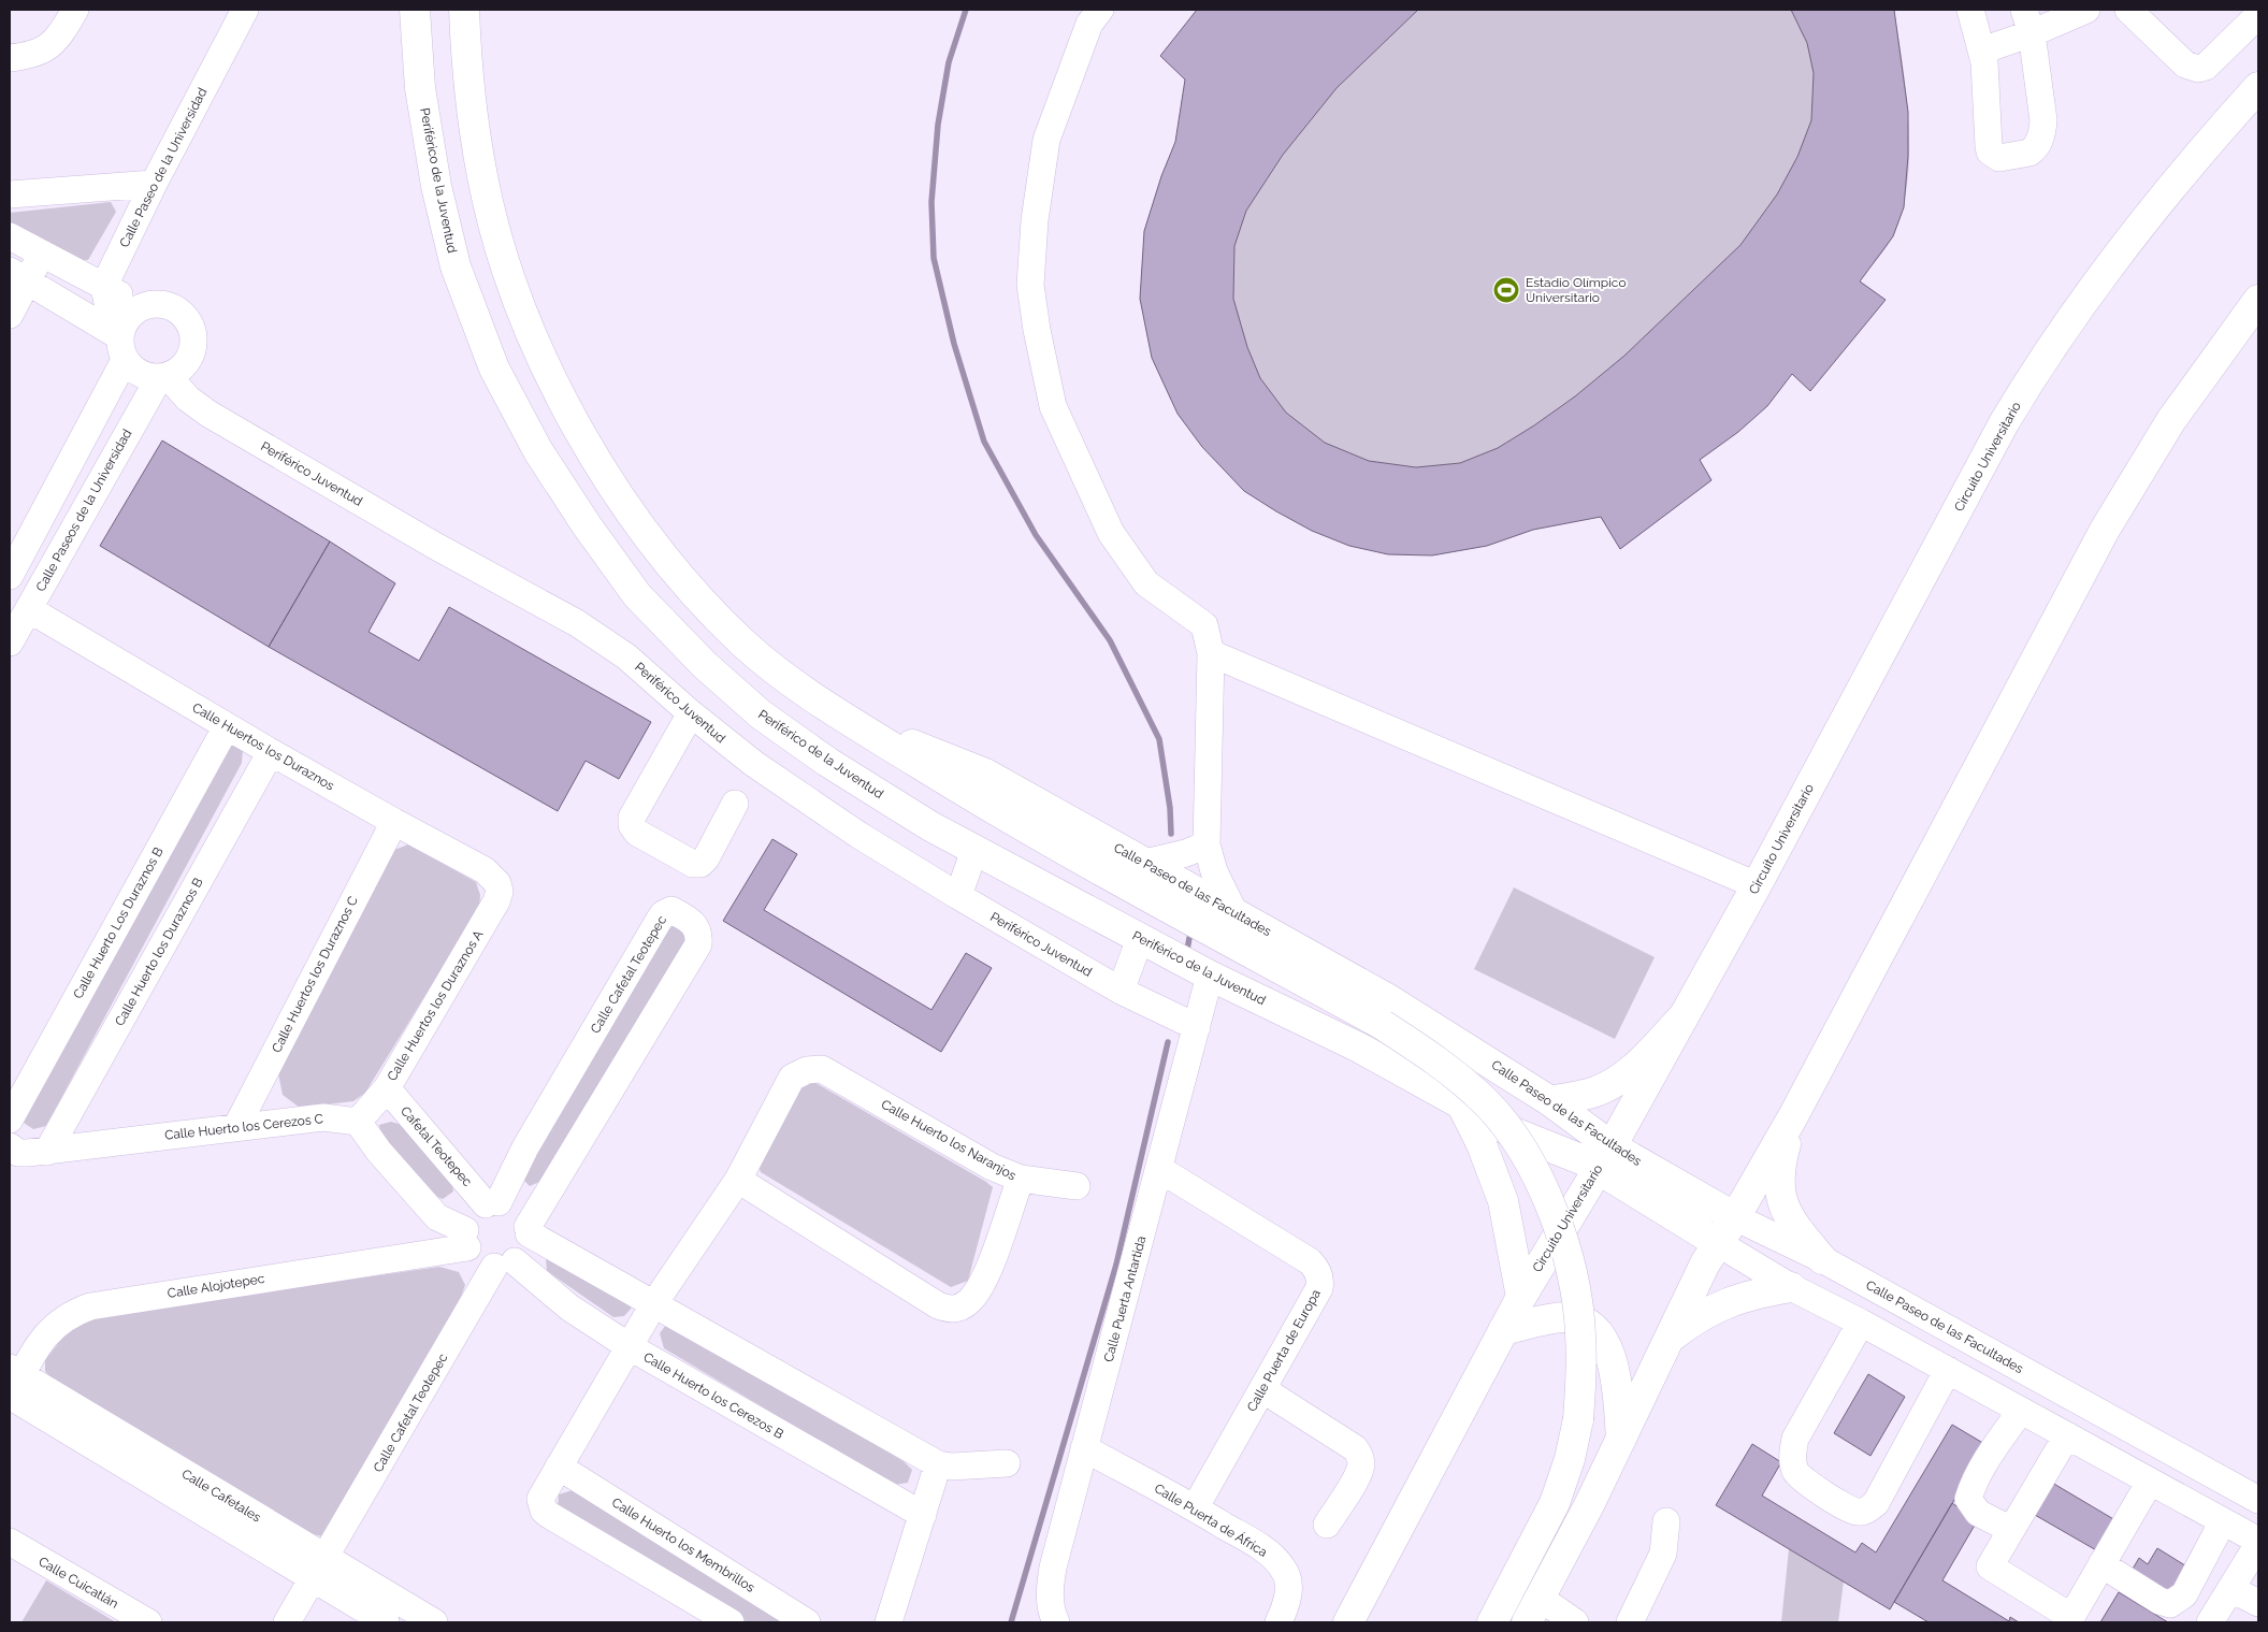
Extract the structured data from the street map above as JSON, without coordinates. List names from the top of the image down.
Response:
{
  "streets": {
    "main road": ["Periférico de la Juventud", "Circuito Universitario", "Calle Paseo de las Facultades"],
    "street": [
      "Calle Paseo de la Universidad",
      "Periférico Juventud",
      "Calle Paseos de la Universidad",
      "Calle Huertos los Duraznos",
      "Calle Huerto Los Duraznos B",
      "Calle Huerto los Duraznos B",
      "Calle Huertos los Duraznos C",
      "Calle Cafetal Teotepec",
      "Calle Huertos los Duraznos A",
      "Calle Huerto los Cerezos C",
      "Calle Huerto los Naranjos",
      "Cafetal Teotepec",
      "Calle Alojotepec",
      "Calle Puerta Antartida",
      "Calle Puerta de Europa",
      "Calle Huerto los Cerezos B",
      "Calle Cafetales",
      "Calle Puerta de África",
      "Calle Huerto los Membrillos",
      "Calle Cuicatlán"
    ]
  },
  "crossings": [
    ["Periférico de la Juventud", "Circuito Universitario"],
    ["Periférico de la Juventud", "Calle Paseo de las Facultades"],
    ["Periférico de la Juventud", "Calle Puerta Antartida"],
    ["Circuito Universitario", "Calle Paseo de las Facultades"],
    ["Periférico Juventud", "Calle Paseos de la Universidad"],
    ["Periférico Juventud", "Calle Puerta Antartida"],
    ["Calle Paseos de la Universidad", "Calle Huertos los Duraznos"],
    ["Calle Huertos los Duraznos", "Calle Huerto Los Duraznos B"],
    ["Calle Huertos los Duraznos", "Calle Huerto los Duraznos B"],
    ["Calle Huertos los Duraznos", "Calle Huertos los Duraznos C"],
    ["Calle Huertos los Duraznos", "Calle Huertos los Duraznos A"],
    ["Calle Huerto los Duraznos B", "Calle Huerto los Cerezos C"],
    ["Calle Huertos los Duraznos C", "Calle Huerto los Cerezos C"],
    ["Calle Cafetal Teotepec", "Cafetal Teotepec"],
    ["Calle Cafetal Teotepec", "Calle Alojotepec"],
    ["Calle Cafetal Teotepec", "Calle Huerto los Cerezos B"],
    ["Calle Cafetal Teotepec", "Calle Cafetales"],
    ["Calle Huertos los Duraznos A", "Calle Huerto los Cerezos C"],
    ["Calle Huertos los Duraznos A", "Cafetal Teotepec"],
    ["Cafetal Teotepec", "Calle Alojotepec"],
    ["Cafetal Teotepec", "Calle Huerto los Cerezos B"],
    ["Calle Alojotepec", "Calle Huerto los Cerezos B"],
    ["Calle Alojotepec", "Calle Cafetales"],
    ["Calle Puerta Antartida", "Calle Puerta de Europa"],
    ["Calle Puerta Antartida", "Calle Puerta de África"],
    ["Calle Puerta de Europa", "Calle Puerta de África"]
  ],
  "places": {
    "sports": ["Estadio Olímpico Universitario"]
  }
}
